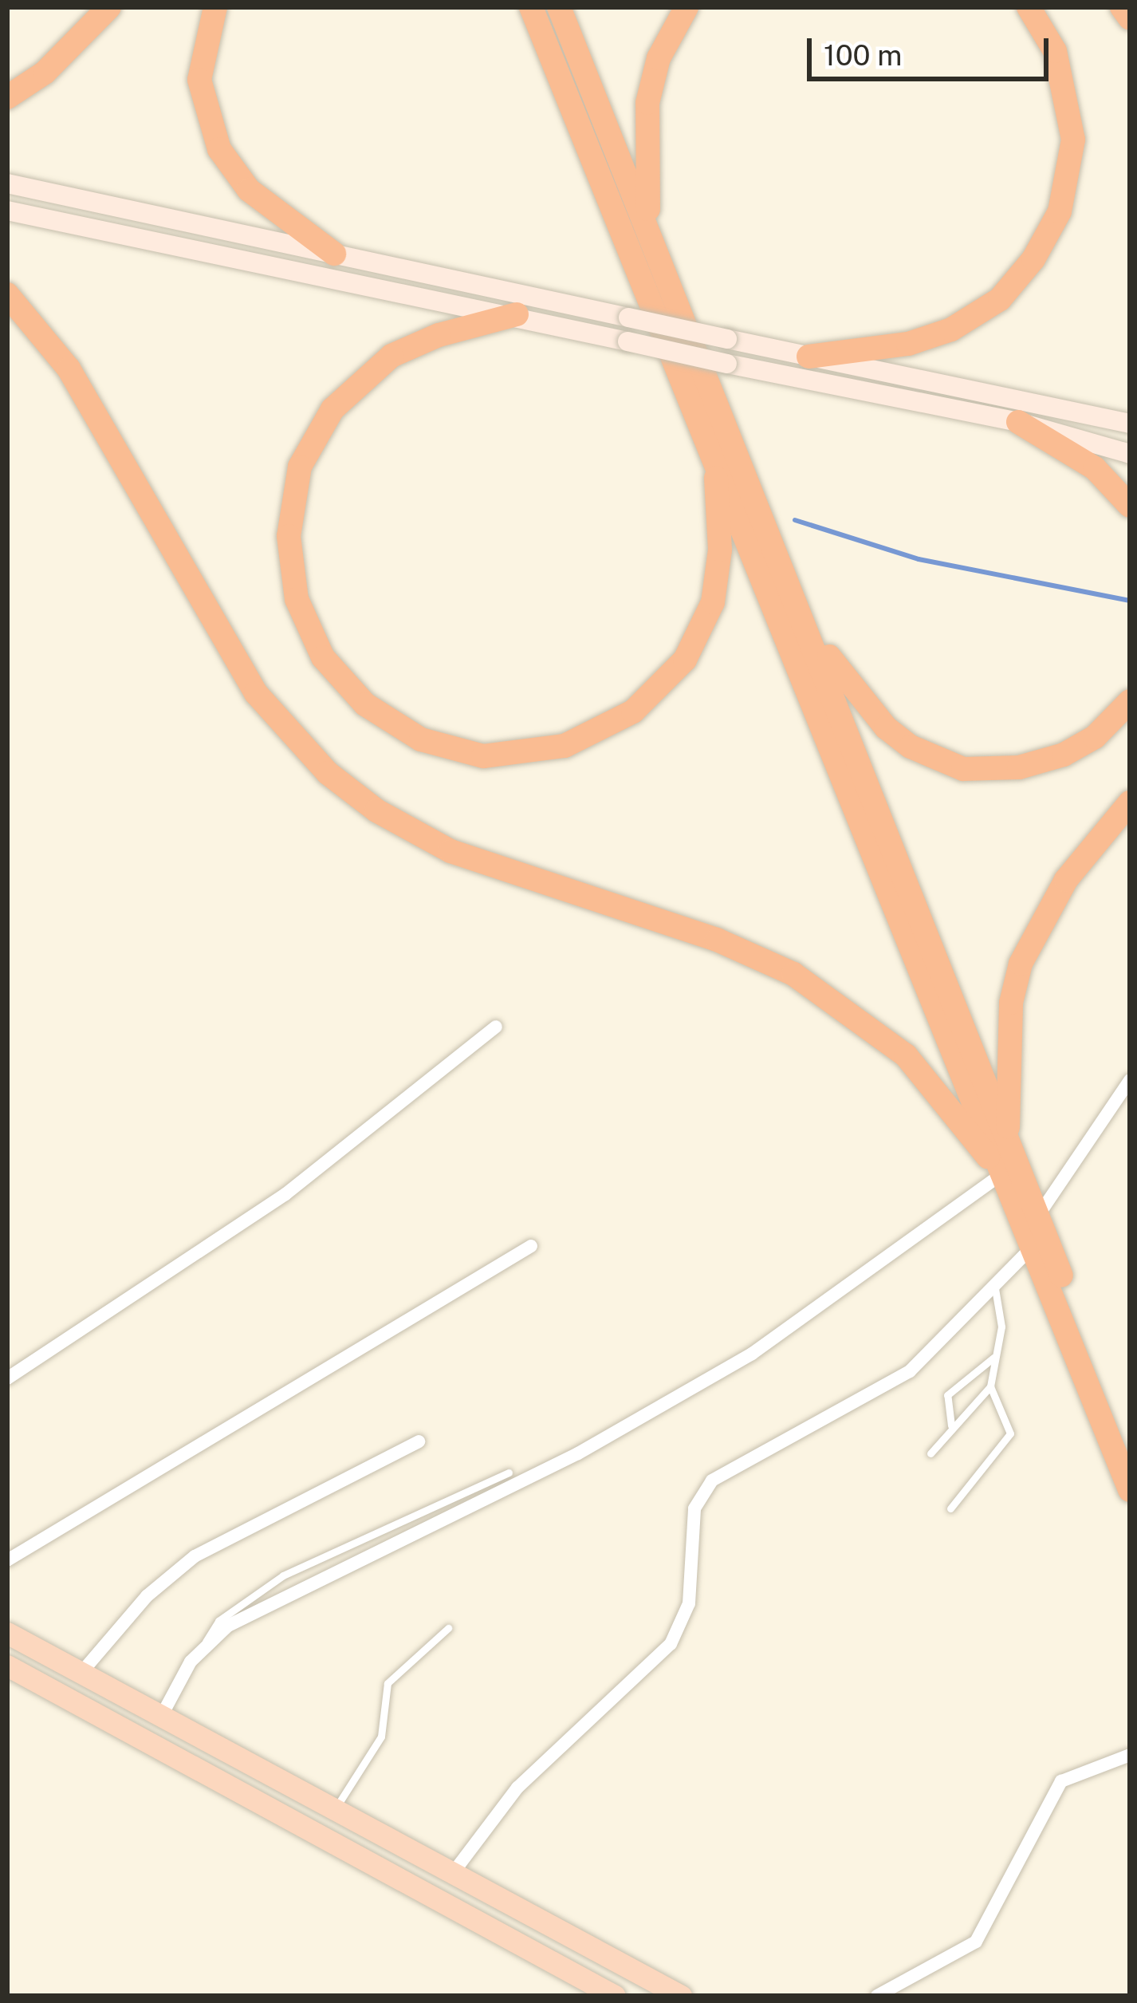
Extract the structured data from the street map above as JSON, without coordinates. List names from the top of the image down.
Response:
{
  "scale_bar": "100 m"
}
